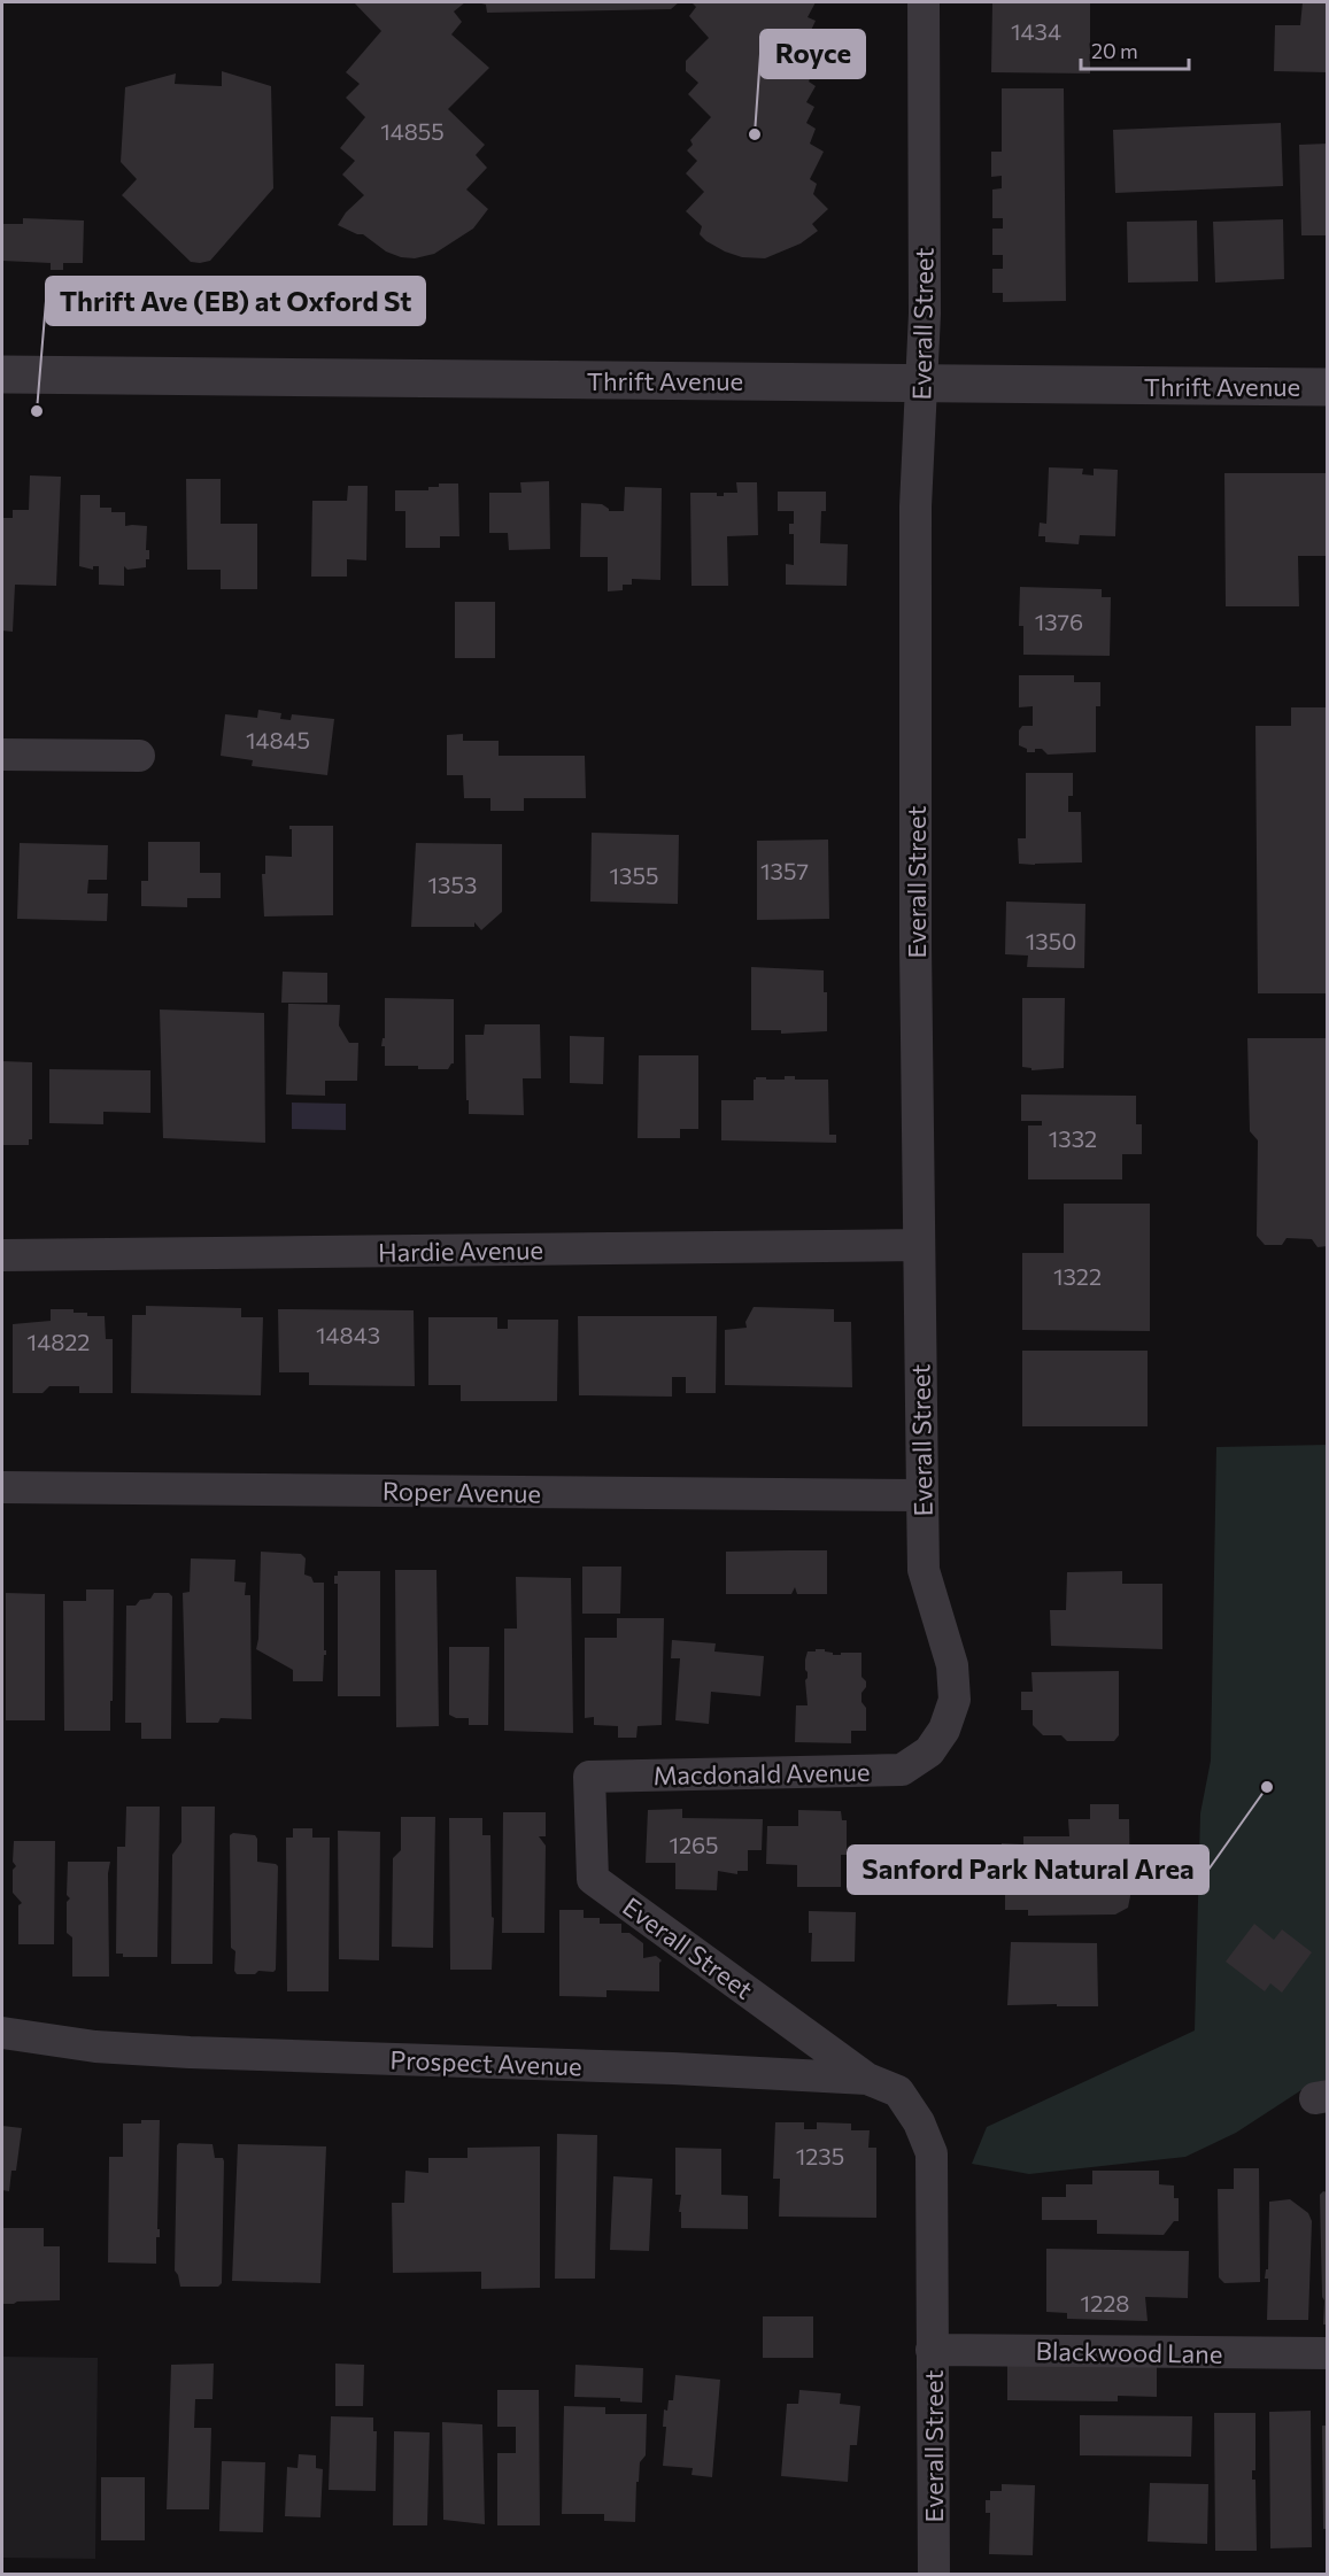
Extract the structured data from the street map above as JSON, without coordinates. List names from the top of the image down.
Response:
{
  "streets": {
    "street": [
      "Everall Street",
      "Thrift Avenue",
      "Hardie Avenue",
      "Roper Avenue",
      "Macdonald Avenue",
      "Prospect Avenue",
      "Blackwood Lane"
    ]
  },
  "crossings": [
    ["Everall Street", "Thrift Avenue"],
    ["Everall Street", "Hardie Avenue"],
    ["Everall Street", "Roper Avenue"],
    ["Everall Street", "Macdonald Avenue"],
    ["Everall Street", "Prospect Avenue"],
    ["Everall Street", "Blackwood Lane"]
  ],
  "places": ["Royce", "Thrift Ave (EB) at Oxford St", "Sanford Park Natural Area"],
  "house_numbers": [
    "1434",
    "14855",
    "1376",
    "14845",
    "1357",
    "1355",
    "1353",
    "1350",
    "1332",
    "1322",
    "14843",
    "14822",
    "1265",
    "1235",
    "1228"
  ],
  "scale_bar": "20 m"
}
